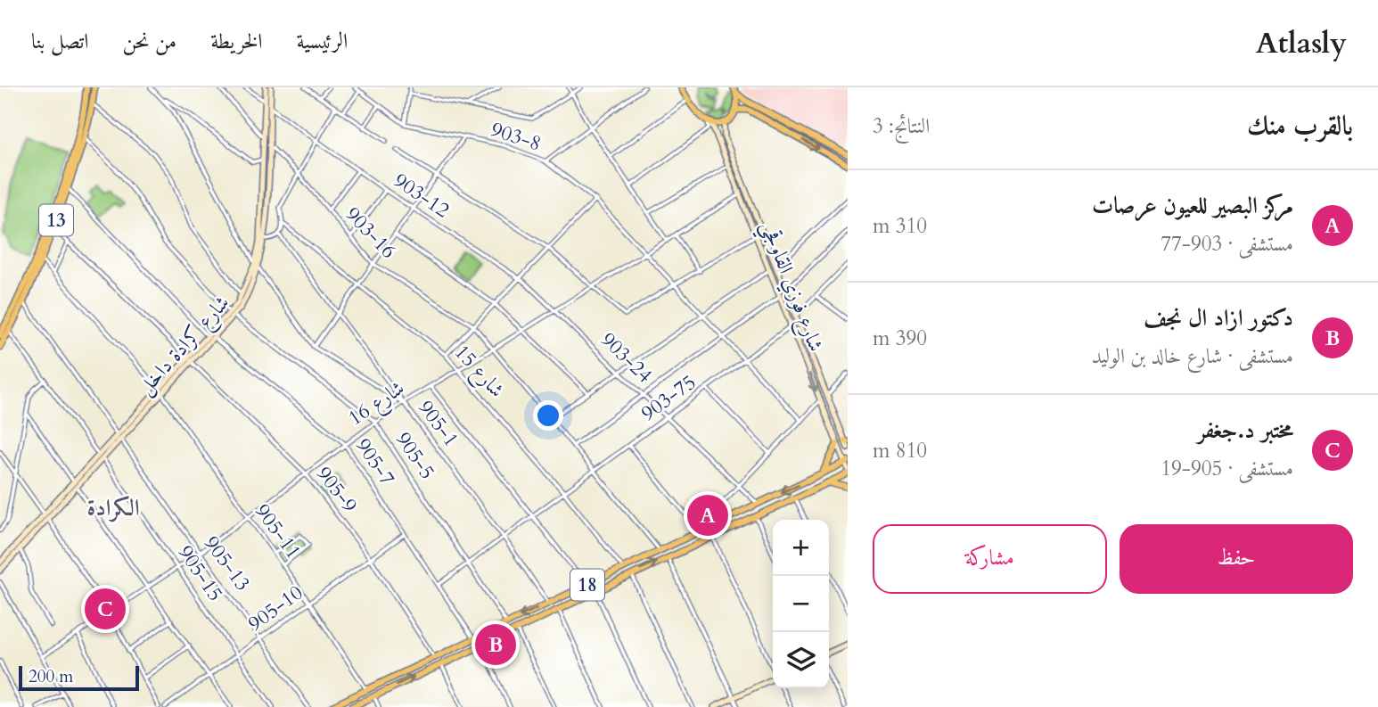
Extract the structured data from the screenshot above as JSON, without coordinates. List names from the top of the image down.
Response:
{
  "streets": {
    "main road": [
      "13",
      "شارع فوزي القاوقجي",
      "شارع كرادة داخل",
      "18"
    ],
    "street": [
      "903-8",
      "903-12",
      "903-16",
      "903-24",
      "شارع 15",
      "903-75",
      "شارع 16",
      "905-1",
      "905-5",
      "905-7",
      "905-9",
      "905-11",
      "905-13",
      "905-15",
      "905-10"
    ]
  },
  "crossings": [
    ["903-8", "903-75"],
    ["903-8", "شارع 16"],
    ["903-12", "شارع كرادة داخل"],
    ["903-12", "903-24"],
    ["903-12", "شارع 16"],
    ["13", "905-5"],
    ["13", "905-7"],
    ["13", "905-9"],
    ["13", "905-11"],
    ["13", "905-13"],
    ["13", "905-15"],
    ["903-16", "شارع كرادة داخل"],
    ["903-16", "903-75"],
    ["903-16", "شارع 16"],
    ["903-16", "18"],
    ["شارع فوزي القاوقجي", "903-75"],
    ["شارع فوزي القاوقجي", "شارع 16"],
    ["شارع فوزي القاوقجي", "18"],
    ["شارع كرادة داخل", "905-5"],
    ["شارع كرادة داخل", "905-7"],
    ["شارع كرادة داخل", "905-9"],
    ["شارع كرادة داخل", "905-11"],
    ["شارع كرادة داخل", "905-13"],
    ["شارع كرادة داخل", "905-15"],
    ["903-24", "903-75"],
    ["903-24", "شارع 16"],
    ["903-24", "18"],
    ["شارع 15", "903-75"],
    ["شارع 15", "شارع 16"],
    ["شارع 15", "18"],
    ["903-75", "905-1"],
    ["903-75", "905-5"],
    ["903-75", "905-7"],
    ["شارع 16", "905-1"],
    ["شارع 16", "905-5"],
    ["شارع 16", "905-7"],
    ["شارع 16", "905-9"],
    ["شارع 16", "905-11"],
    ["شارع 16", "905-13"],
    ["شارع 16", "905-15"],
    ["905-1", "18"],
    ["905-5", "18"],
    ["905-7", "18"],
    ["905-7", "905-10"],
    ["905-9", "18"],
    ["905-9", "905-10"],
    ["905-11", "18"],
    ["905-11", "905-10"],
    ["905-13", "905-10"],
    ["905-15", "905-10"]
  ],
  "districts": ["الكرادة"],
  "scale_bar": "200 m",
  "page": {
    "header": "Atlasly",
    "nav": [
      "الرئيسية",
      "الخريطة",
      "من نحن",
      "اتصل بنا"
    ],
    "heading": ["بالقرب منك", "النتائج: 3"],
    "list": [
      {
        "mark": "A",
        "name": "مركز البصير للعيون عرصات",
        "note": "مستشفى · 903-77",
        "value": "310 m"
      },
      {
        "mark": "B",
        "name": "دكتور ازاد ال نجف",
        "note": "مستشفى · شارع خالد بن الوليد",
        "value": "390 m"
      },
      {
        "mark": "C",
        "name": "مختبر د.جغفر",
        "note": "مستشفى · 905-19",
        "value": "810 m"
      }
    ],
    "pins": ["A", "C", "B"],
    "buttons": ["حفظ", "مشاركة"],
    "map_buttons": ["+", "−"],
    "scale": "200 m"
  }
}
